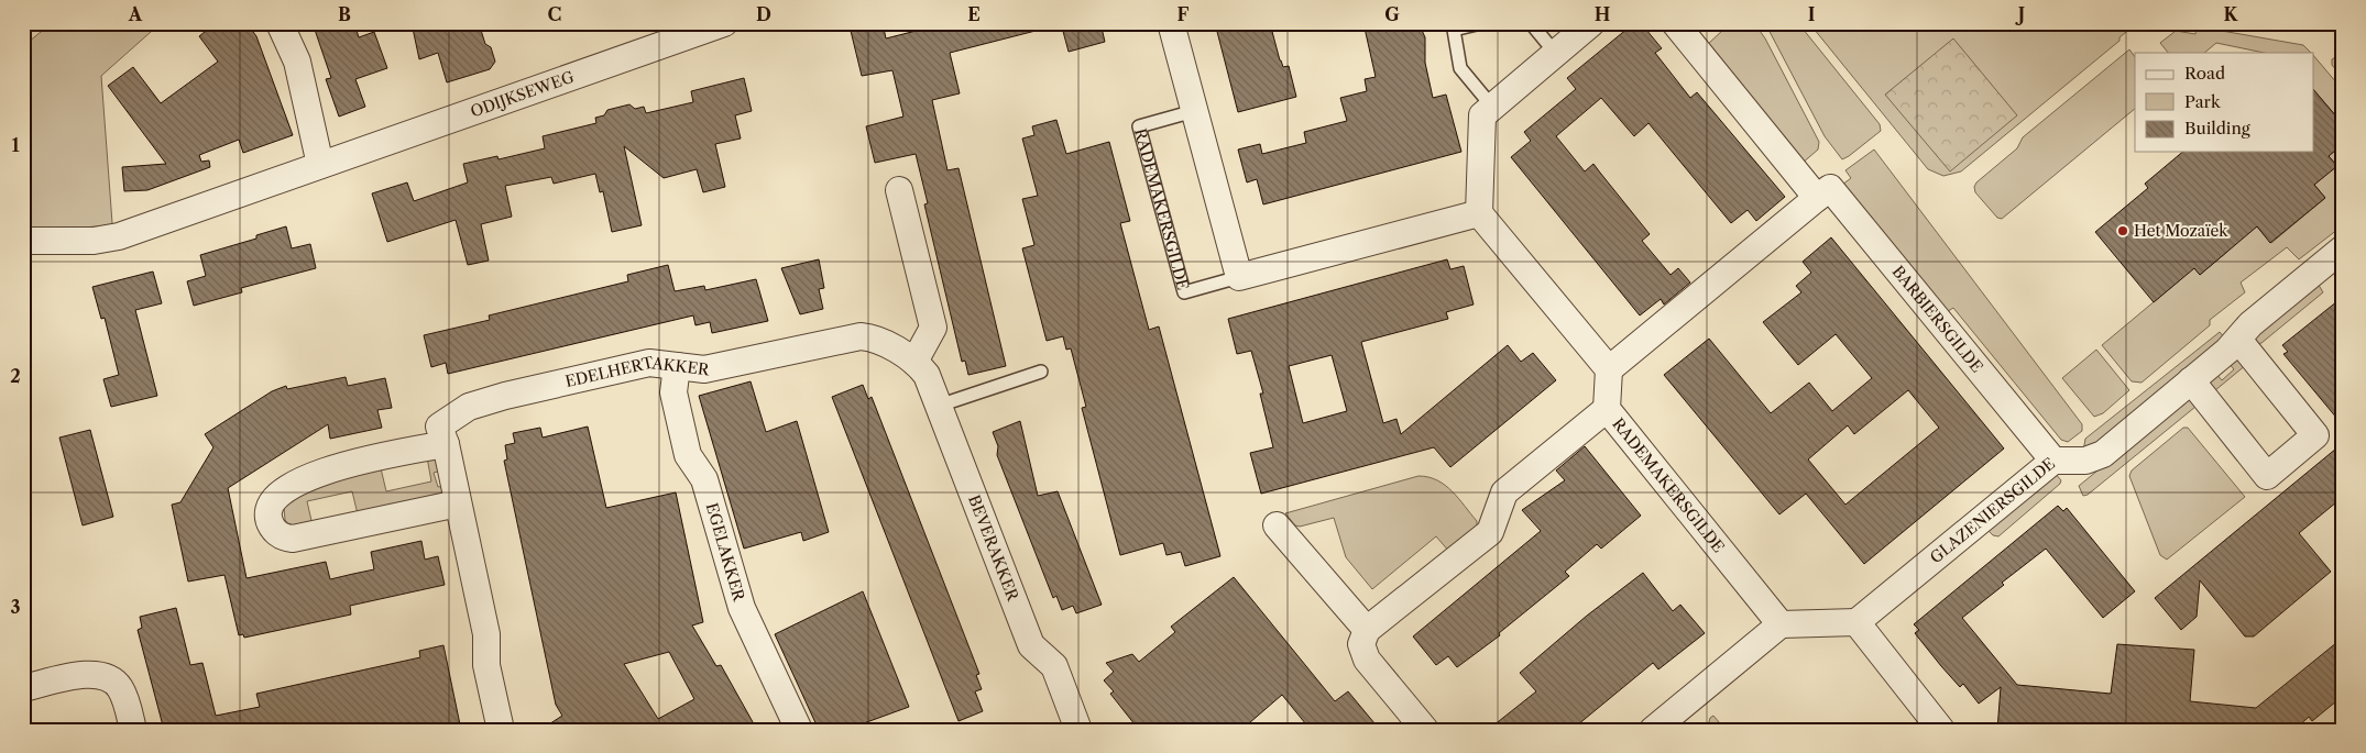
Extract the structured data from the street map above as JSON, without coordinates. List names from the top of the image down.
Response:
{
  "streets": {
    "street": [
      "ODIJKSEWEG",
      "RADEMAKERSGILDE",
      "BARBIERSGILDE",
      "EDELHERTAKKER",
      "GLAZENIERSGILDE",
      "BEVERAKKER",
      "EGELAKKER"
    ]
  },
  "crossings": [
    ["BARBIERSGILDE", "GLAZENIERSGILDE"],
    ["EDELHERTAKKER", "BEVERAKKER"],
    ["EDELHERTAKKER", "EGELAKKER"]
  ],
  "places": ["Het Mozaïek"],
  "legend": ["Road", "Park", "Building"],
  "grid": {
    "columns": [
      "A",
      "B",
      "C",
      "D",
      "E",
      "F",
      "G",
      "H",
      "I",
      "J",
      "K"
    ],
    "rows": ["1", "2", "3"]
  }
}
